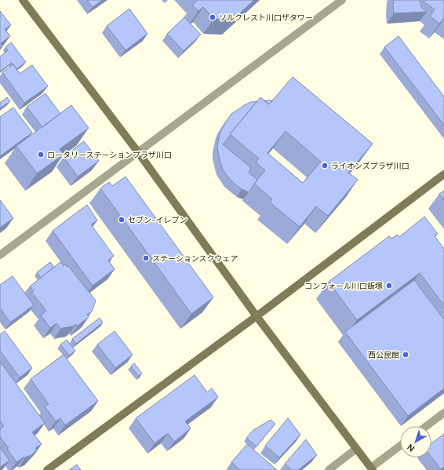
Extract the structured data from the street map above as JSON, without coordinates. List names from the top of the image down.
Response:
{
  "places": [
    "ソルクレスト川口ザタワー",
    "ロータリーステーションプラザ川口",
    "ライオンズプラザ川口",
    "セブン-イレブン",
    "ステーションスクウェア",
    "コンフォール川口飯塚",
    "西公民館"
  ],
  "north": "bottom left"
}
